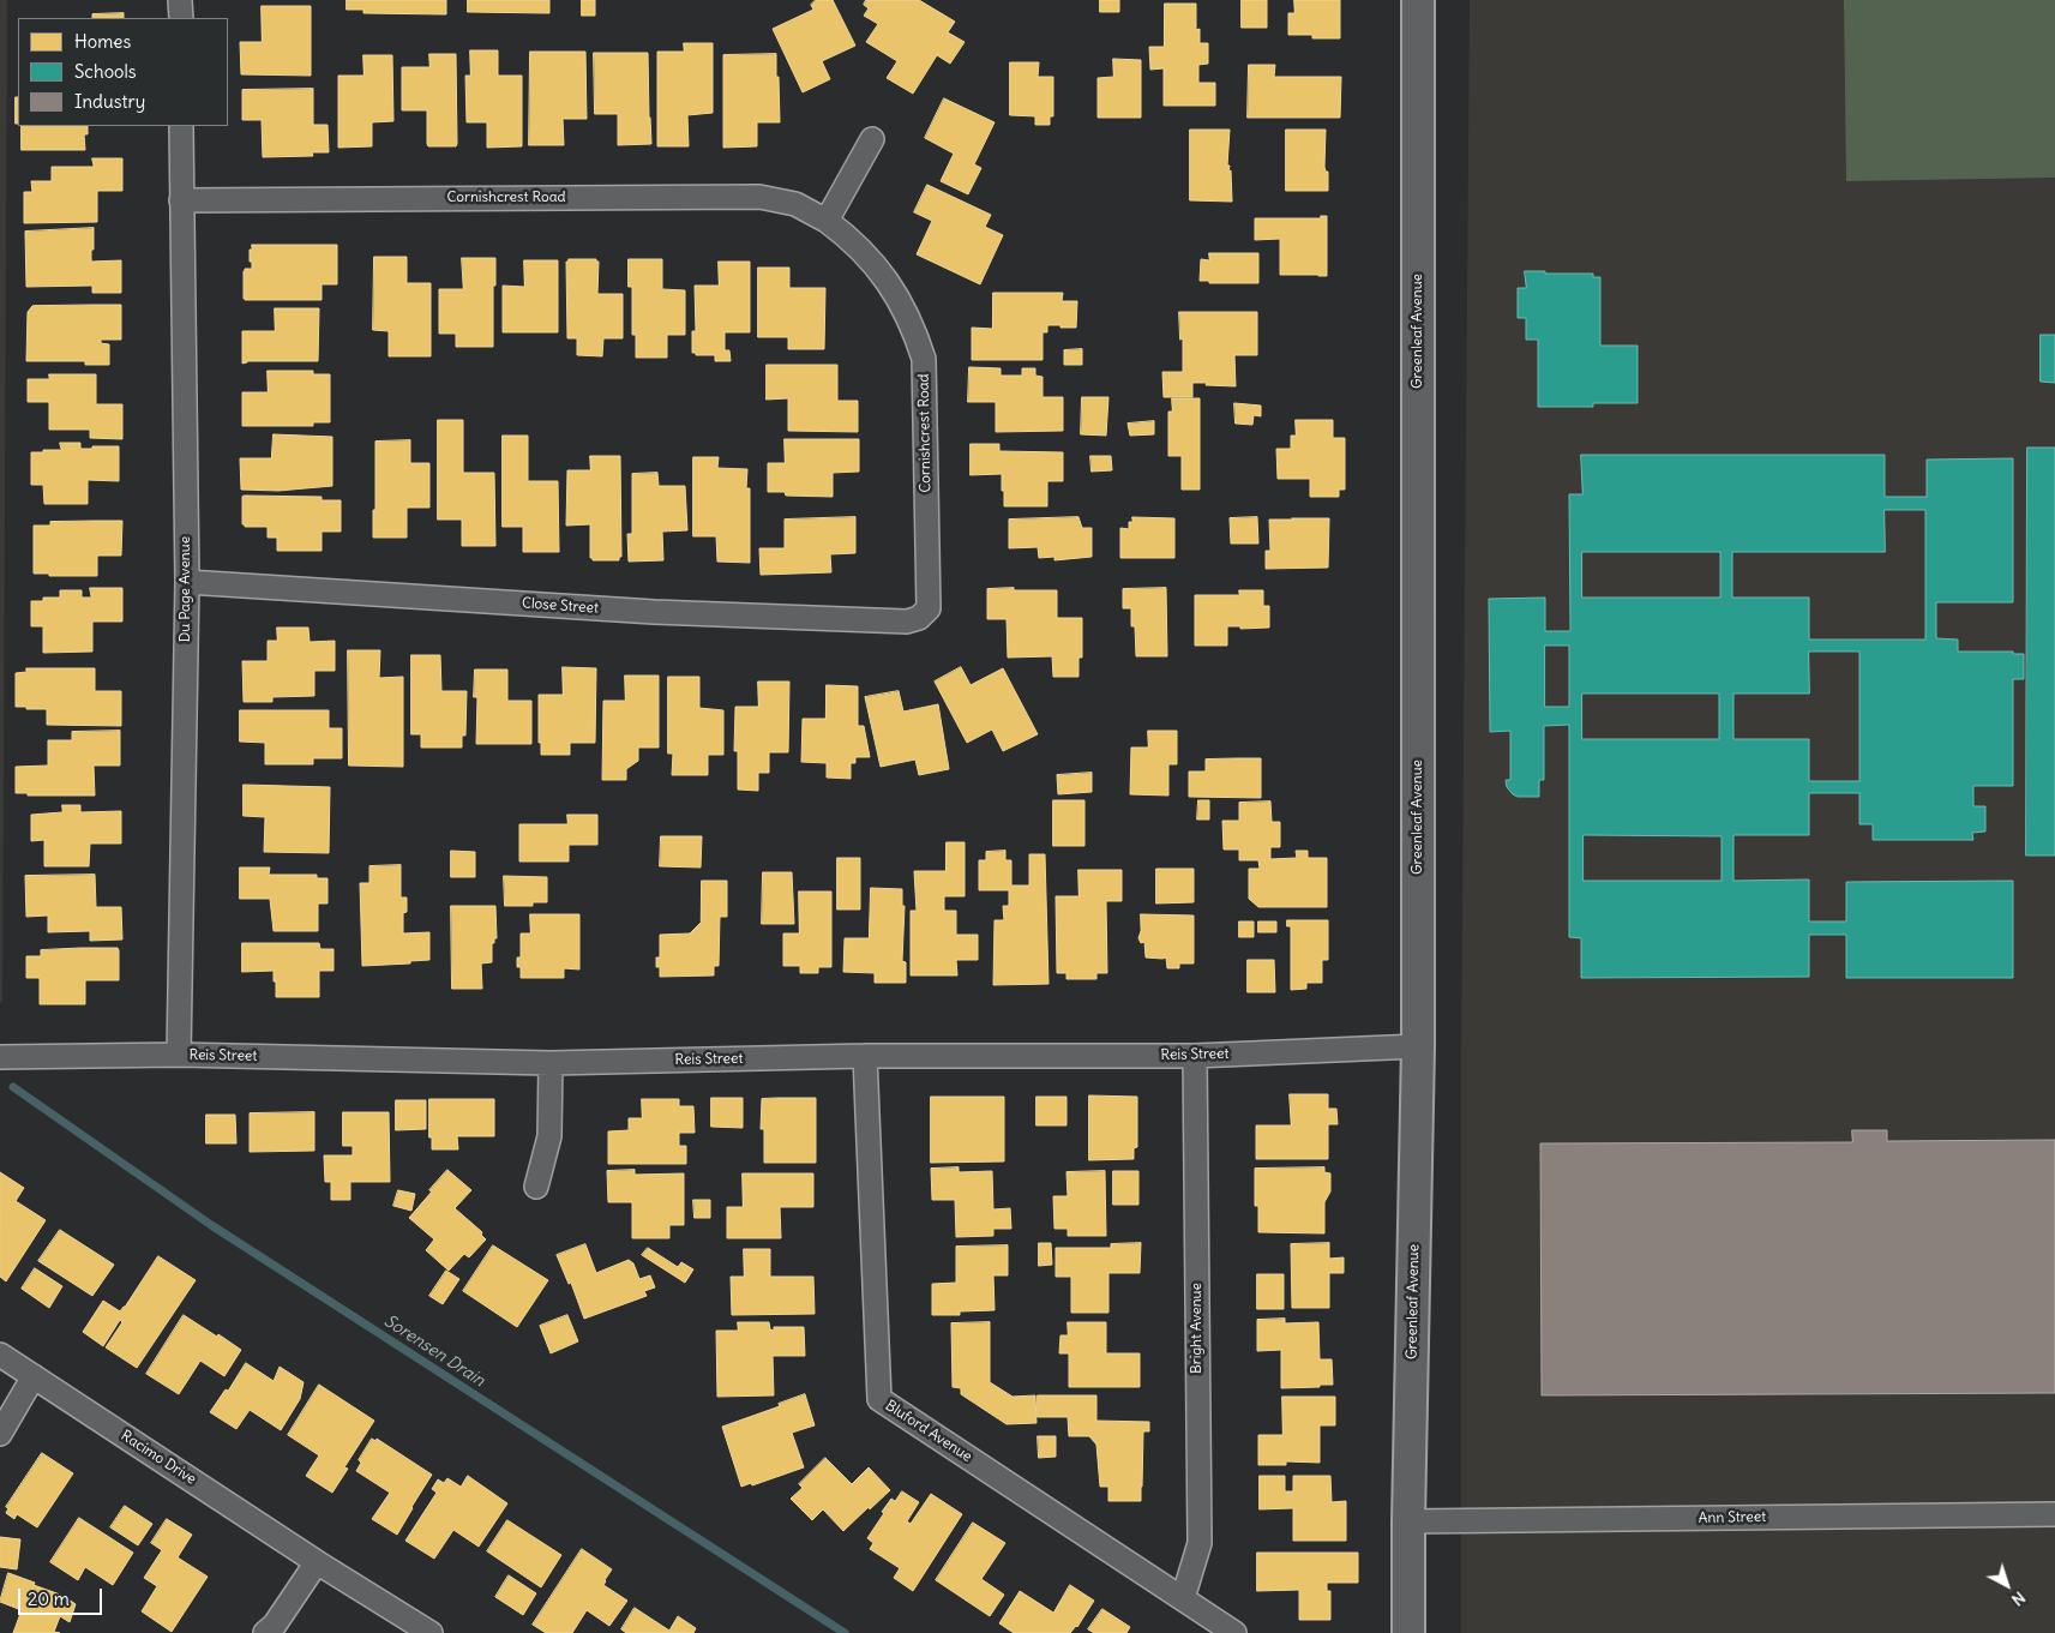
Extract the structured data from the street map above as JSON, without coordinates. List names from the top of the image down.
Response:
{
  "streets": {
    "main road": ["Greenleaf Avenue"],
    "street": [
      "Cornishcrest Road",
      "Du Page Avenue",
      "Close Street",
      "Reis Street",
      "Bright Avenue",
      "Bluford Avenue",
      "Racimo Drive",
      "Ann Street"
    ]
  },
  "crossings": [
    ["Cornishcrest Road", "Du Page Avenue"],
    ["Cornishcrest Road", "Close Street"],
    ["Greenleaf Avenue", "Reis Street"],
    ["Greenleaf Avenue", "Ann Street"],
    ["Du Page Avenue", "Close Street"],
    ["Du Page Avenue", "Reis Street"],
    ["Reis Street", "Bright Avenue"],
    ["Reis Street", "Bluford Avenue"],
    ["Bright Avenue", "Bluford Avenue"]
  ],
  "water": ["Sorensen Drain"],
  "legend": ["Homes", "Schools", "Industry"],
  "scale_bar": "20 m",
  "north": "bottom right"
}
